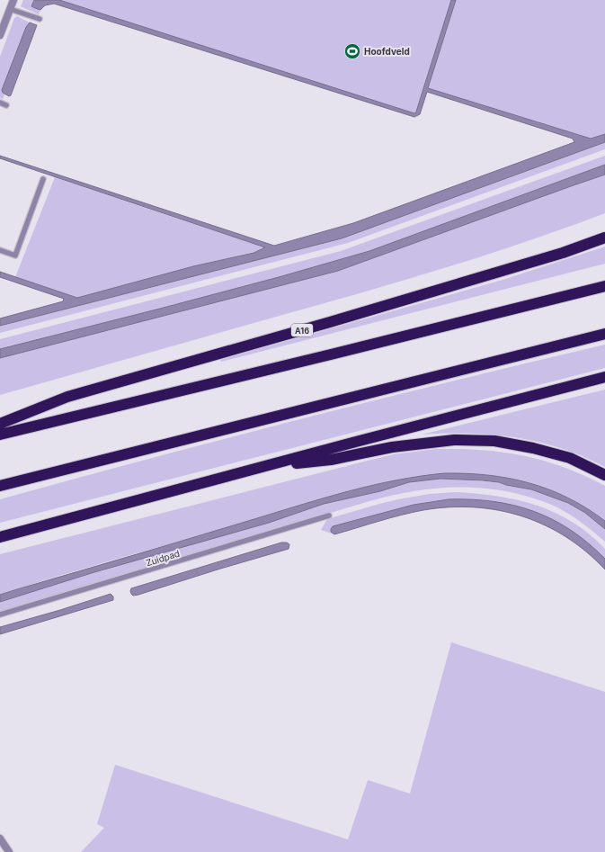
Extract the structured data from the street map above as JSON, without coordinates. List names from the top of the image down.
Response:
{
  "streets": {
    "highway": ["A16"],
    "lane": ["Zuidpad"]
  },
  "places": {
    "sports": ["Hoofdveld"]
  }
}
